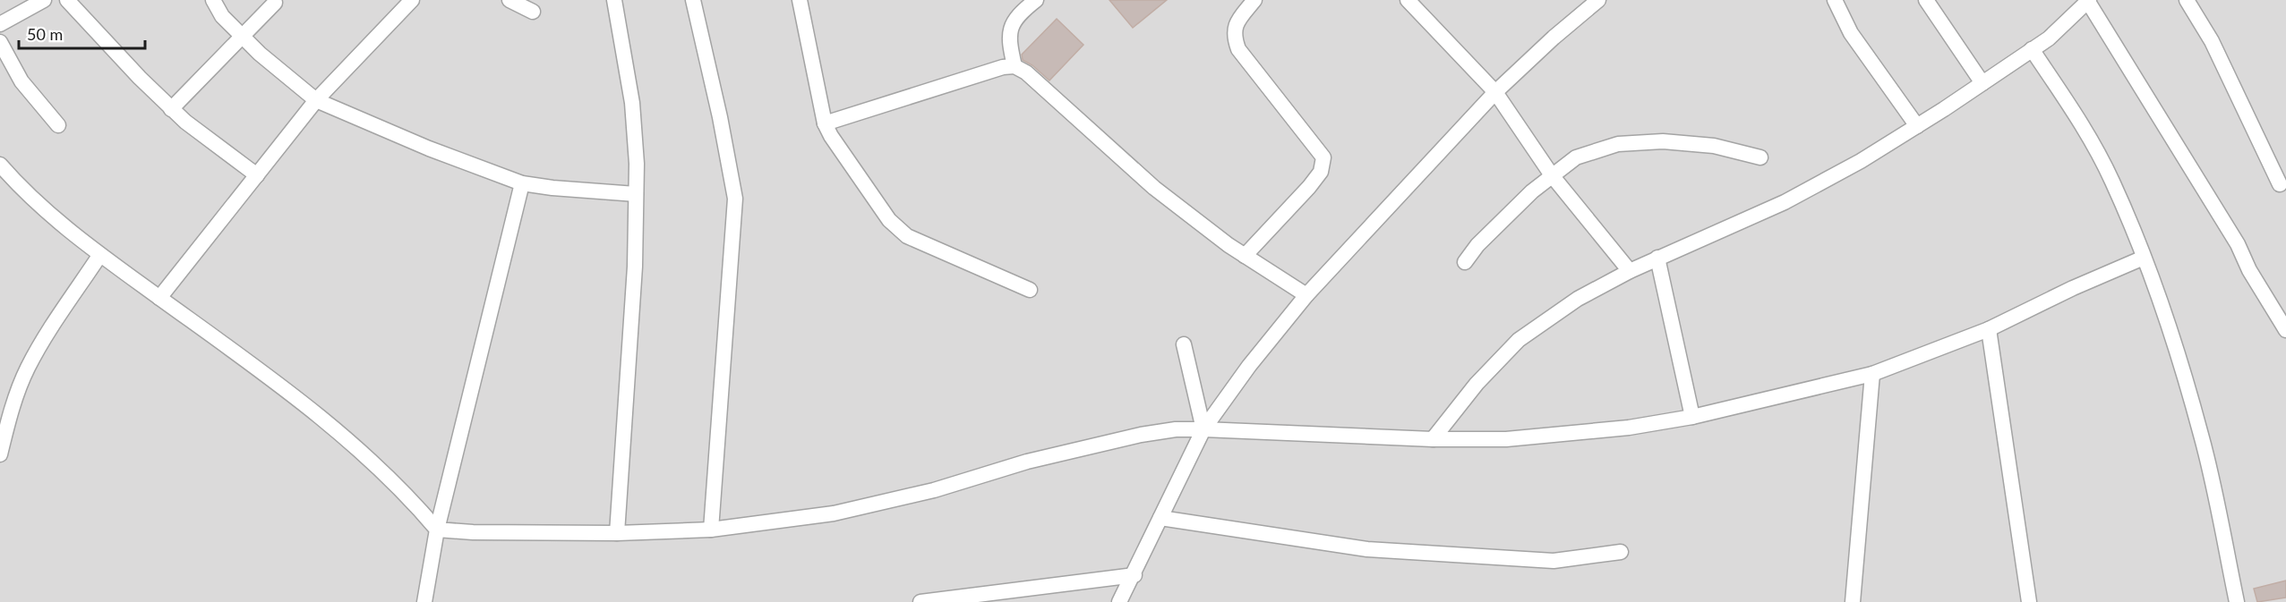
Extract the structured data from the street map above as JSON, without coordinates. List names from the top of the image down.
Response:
{
  "scale_bar": "50 m"
}
